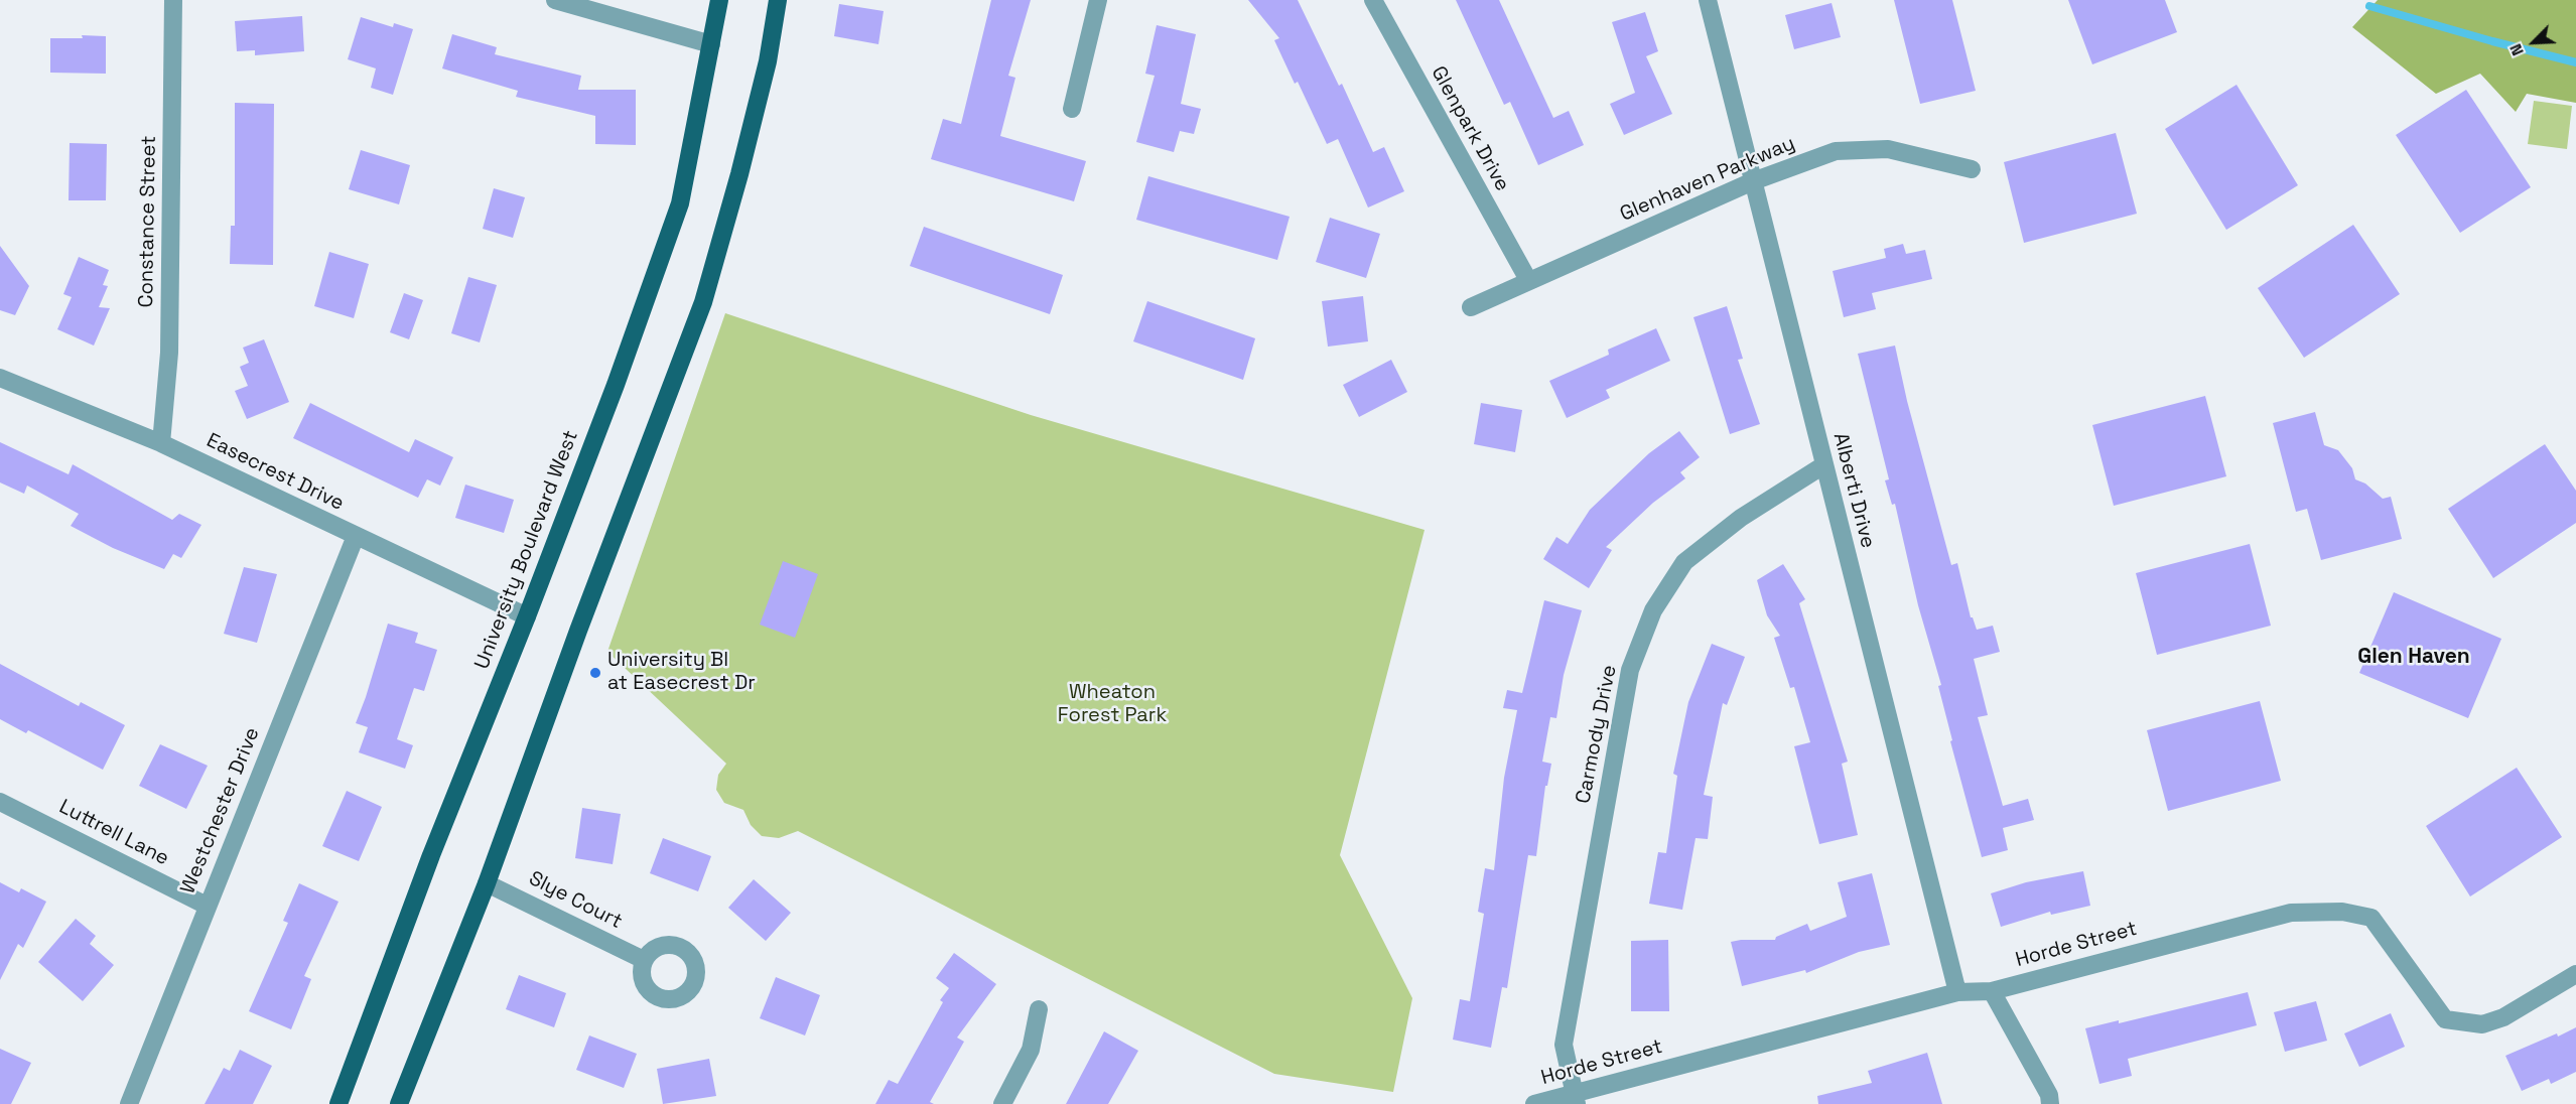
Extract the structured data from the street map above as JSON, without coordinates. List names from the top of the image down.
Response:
{
  "streets": {
    "main road": ["University Boulevard West"],
    "street": [
      "Glenpark Drive",
      "Glenhaven Parkway",
      "Constance Street",
      "Easecrest Drive",
      "Alberti Drive",
      "Carmody Drive",
      "Westchester Drive",
      "Luttrell Lane",
      "Slye Court",
      "Horde Street"
    ]
  },
  "crossings": [
    ["Glenpark Drive", "Glenhaven Parkway"],
    ["Glenhaven Parkway", "Alberti Drive"],
    ["Constance Street", "Easecrest Drive"],
    ["Easecrest Drive", "University Boulevard West"],
    ["Easecrest Drive", "Westchester Drive"],
    ["Alberti Drive", "Carmody Drive"],
    ["Alberti Drive", "Horde Street"],
    ["Carmody Drive", "Horde Street"],
    ["Westchester Drive", "Luttrell Lane"]
  ],
  "districts": ["Glen Haven"],
  "parks": ["Wheaton Forest Park"],
  "places": ["University Bl at Easecrest Dr"],
  "north": "bottom left"
}
